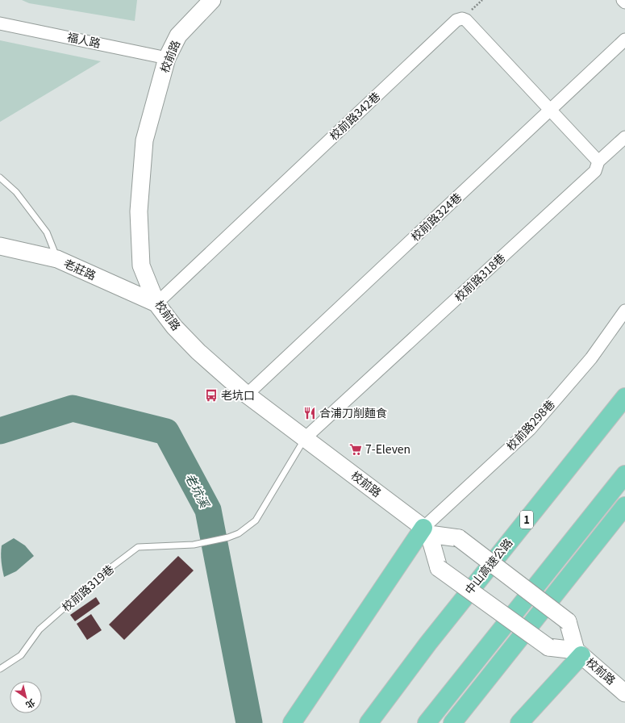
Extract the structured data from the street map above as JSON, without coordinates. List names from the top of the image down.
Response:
{
  "streets": {
    "highway": ["1", "中山高速公路"],
    "street": [
      "福人路",
      "校前路",
      "校前路342巷",
      "校前路324巷",
      "老莊路",
      "校前路318巷",
      "校前路298巷"
    ],
    "lane": ["校前路319巷"]
  },
  "crossings": [
    ["福人路", "校前路"],
    ["校前路", "校前路342巷"],
    ["校前路", "校前路324巷"],
    ["校前路", "老莊路"],
    ["校前路", "校前路318巷"],
    ["校前路", "校前路298巷"],
    ["校前路", "校前路319巷"],
    ["校前路342巷", "校前路324巷"],
    ["校前路342巷", "老莊路"],
    ["校前路318巷", "校前路319巷"],
    ["1", "中山高速公路"]
  ],
  "water": ["老坑溪"],
  "places": {
    "bus stop": ["老坑口"],
    "restaurant": ["合浦刀削麵食"],
    "supermarket": ["7-Eleven"]
  },
  "north": "bottom right"
}
